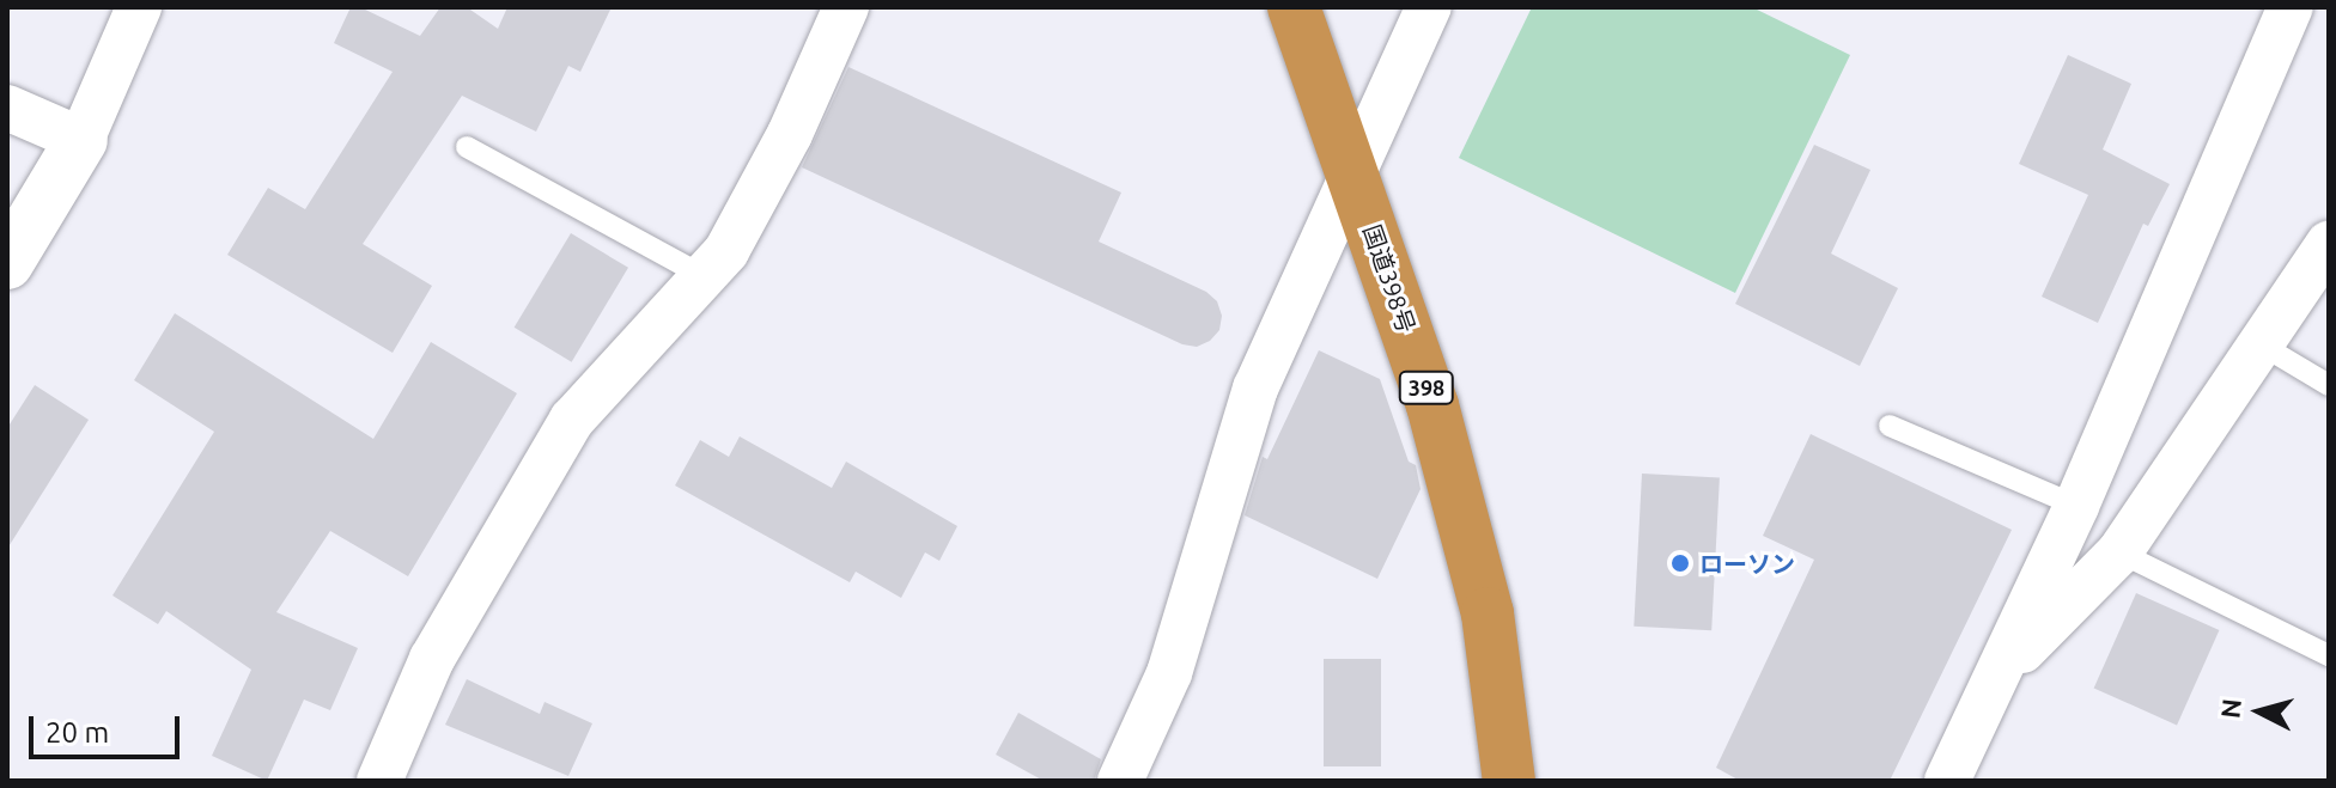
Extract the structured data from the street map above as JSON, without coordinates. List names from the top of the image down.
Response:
{
  "streets": {
    "highway": ["国道398号", "398"]
  },
  "places": ["ローソン"],
  "scale_bar": "20 m",
  "north": "left"
}
